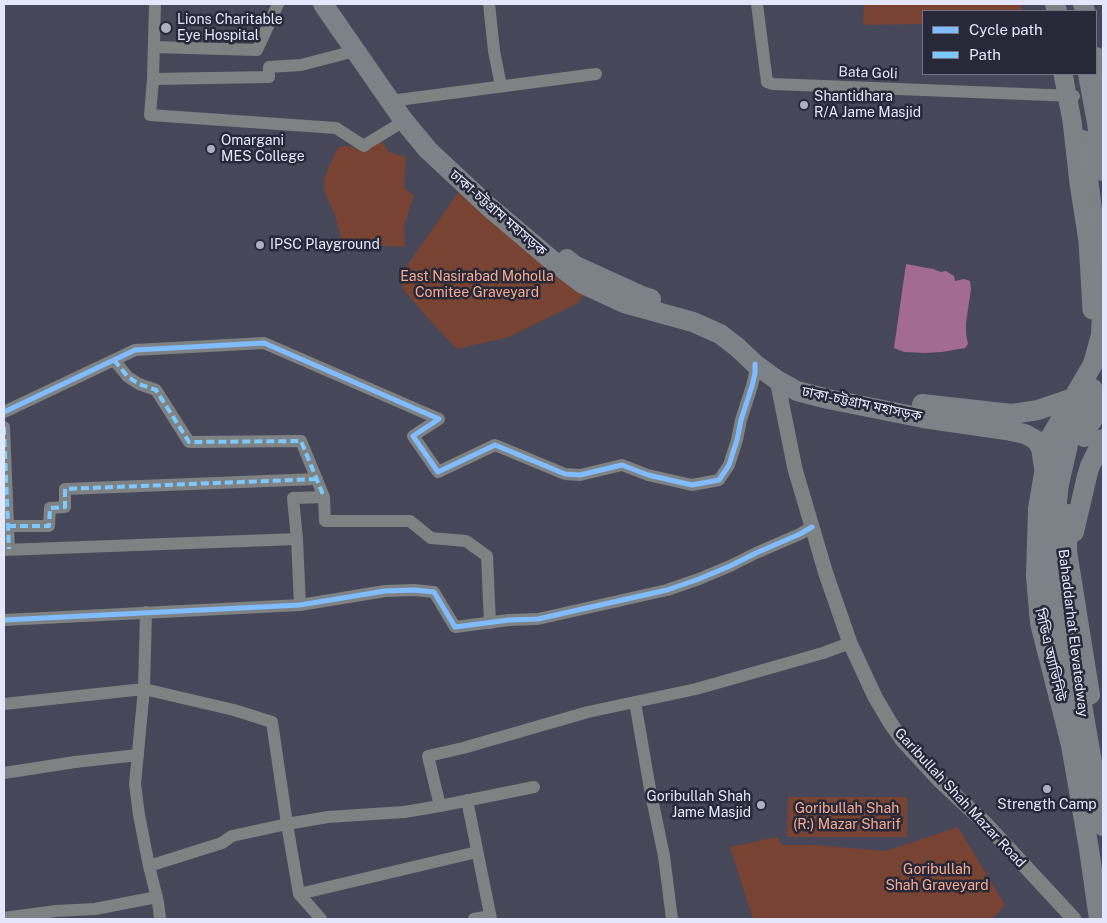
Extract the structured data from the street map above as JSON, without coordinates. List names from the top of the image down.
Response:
{
  "streets": {
    "highway": ["ঢাকা-চট্টগ্রাম মহাসড়ক", "Bahaddarhat Elevatedway", "সিডিএ অ্যাভিনিউ"],
    "street": ["Bata Goli", "Garibullah Shah Mazar Road"]
  },
  "crossings": [
    ["Bata Goli", "সিডিএ অ্যাভিনিউ"],
    ["ঢাকা-চট্টগ্রাম মহাসড়ক", "সিডিএ অ্যাভিনিউ"],
    ["ঢাকা-চট্টগ্রাম মহাসড়ক", "Garibullah Shah Mazar Road"]
  ],
  "parks": ["East Nasirabad Moholla Comitee Graveyard", "Goribullah Shah (R:) Mazar Sharif", "Goribullah Shah Graveyard"],
  "places": [
    "Lions Charitable Eye Hospital",
    "Shantidhara R/A Jame Masjid",
    "Omargani MES College",
    "IPSC Playground",
    "Strength Camp",
    "Goribullah Shah Jame Masjid"
  ],
  "legend": ["Cycle path", "Path"]
}
